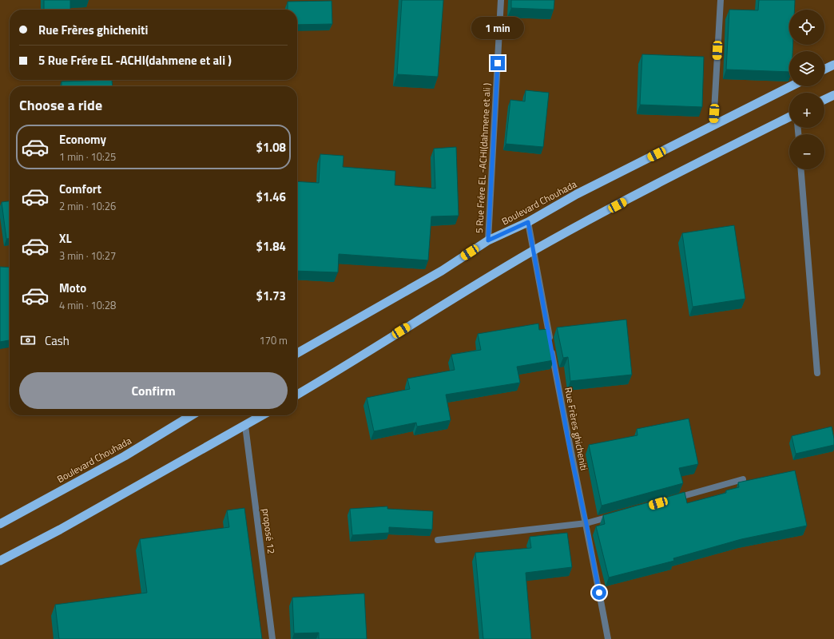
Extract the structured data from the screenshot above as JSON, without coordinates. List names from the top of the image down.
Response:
{
  "streets": {
    "highway": ["Boulevard Chouhada"],
    "street": ["5 Rue Frére EL -ACHI(dahmene et ali )", "Rue Frères ghicheniti", "proposé 12"]
  },
  "crossings": [
    ["5 Rue Frére EL -ACHI(dahmene et ali )", "Boulevard Chouhada"],
    ["Boulevard Chouhada", "Rue Frères ghicheniti"]
  ],
  "page": {
    "map_buttons": ["+", "−"],
    "banner": ["Rue Frères ghicheniti", "5 Rue Frére EL -ACHI(dahmene et ali )"],
    "bubble": "1 min",
    "heading": "Choose a ride",
    "list": [
      {
        "name": "Economy",
        "note": "1 min · 10:25",
        "value": "$1.08"
      },
      {
        "name": "Comfort",
        "note": "2 min · 10:26",
        "value": "$1.46"
      },
      {
        "name": "XL",
        "note": "3 min · 10:27",
        "value": "$1.84"
      },
      {
        "name": "Moto",
        "note": "4 min · 10:28",
        "value": "$1.73"
      }
    ],
    "pay": ["Cash", "170 m"],
    "buttons": "Confirm"
  }
}
